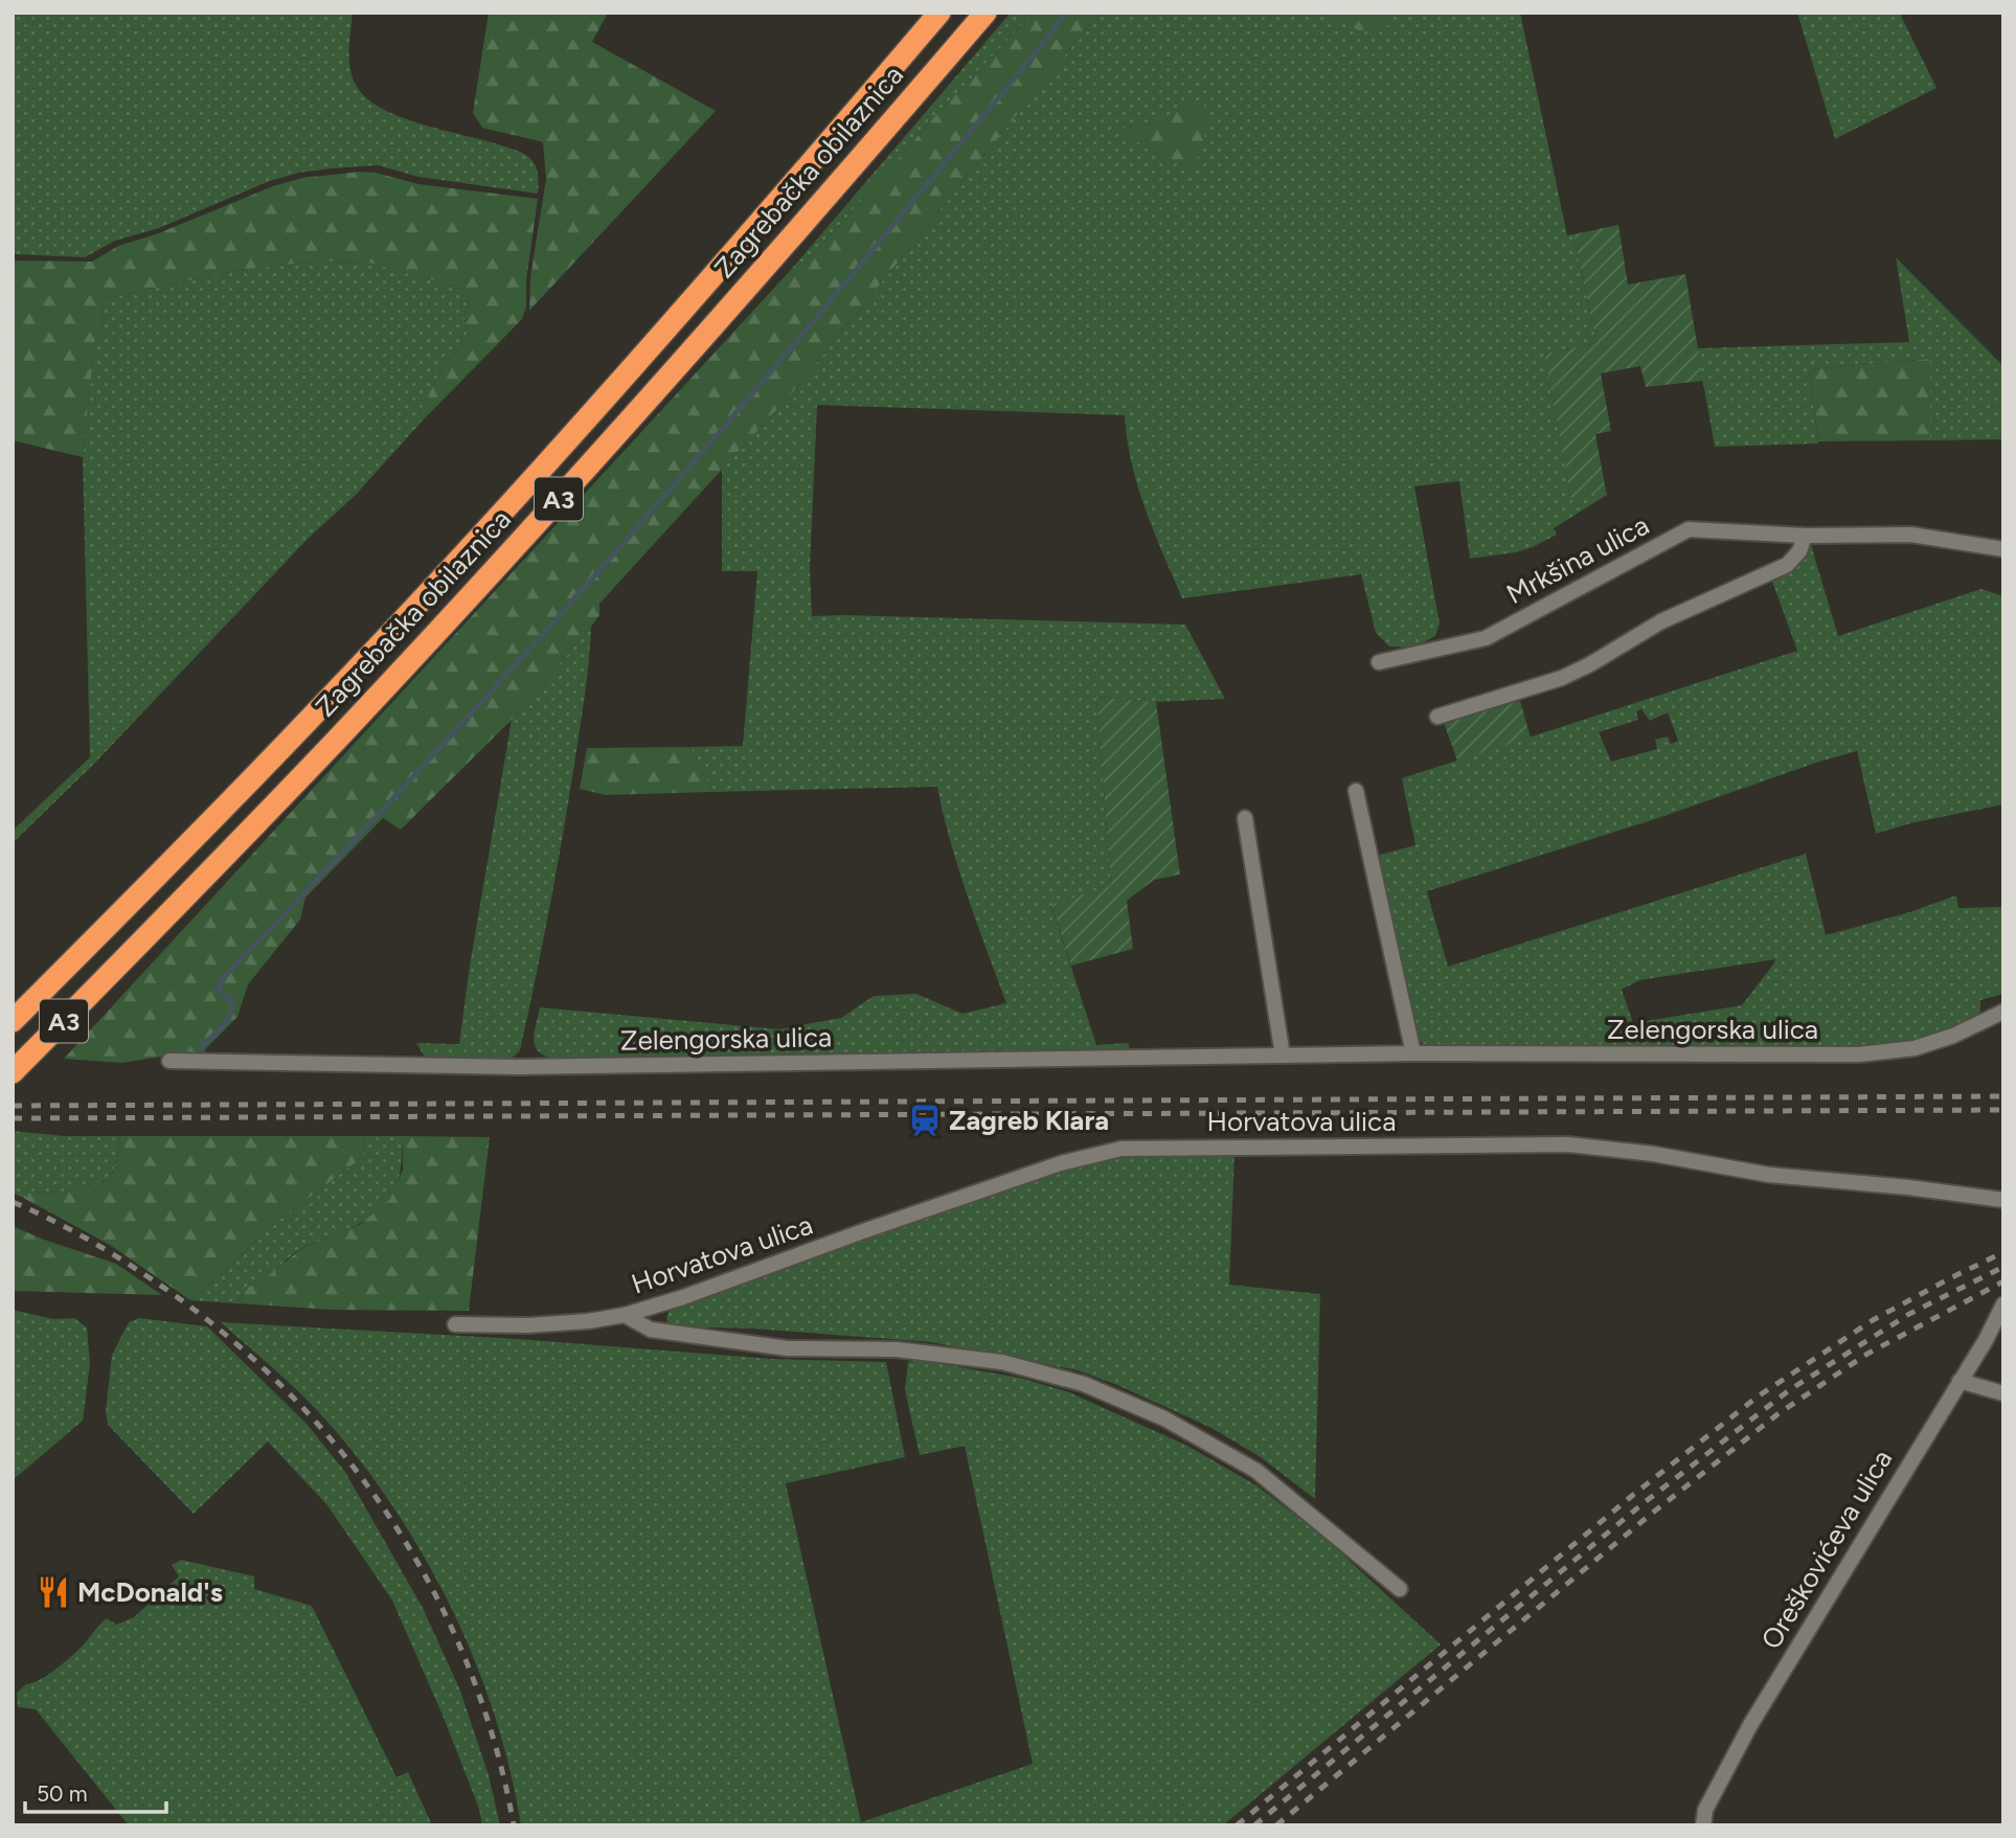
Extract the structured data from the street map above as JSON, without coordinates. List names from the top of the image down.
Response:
{
  "streets": {
    "highway": ["Zagrebačka obilaznica", "A3"],
    "street": [
      "Mrkšina ulica",
      "Zelengorska ulica",
      "Horvatova ulica",
      "Oreškovićeva ulica"
    ]
  },
  "places": {
    "station": ["Zagreb Klara"],
    "restaurant": ["McDonald's"]
  },
  "scale_bar": "50 m"
}
